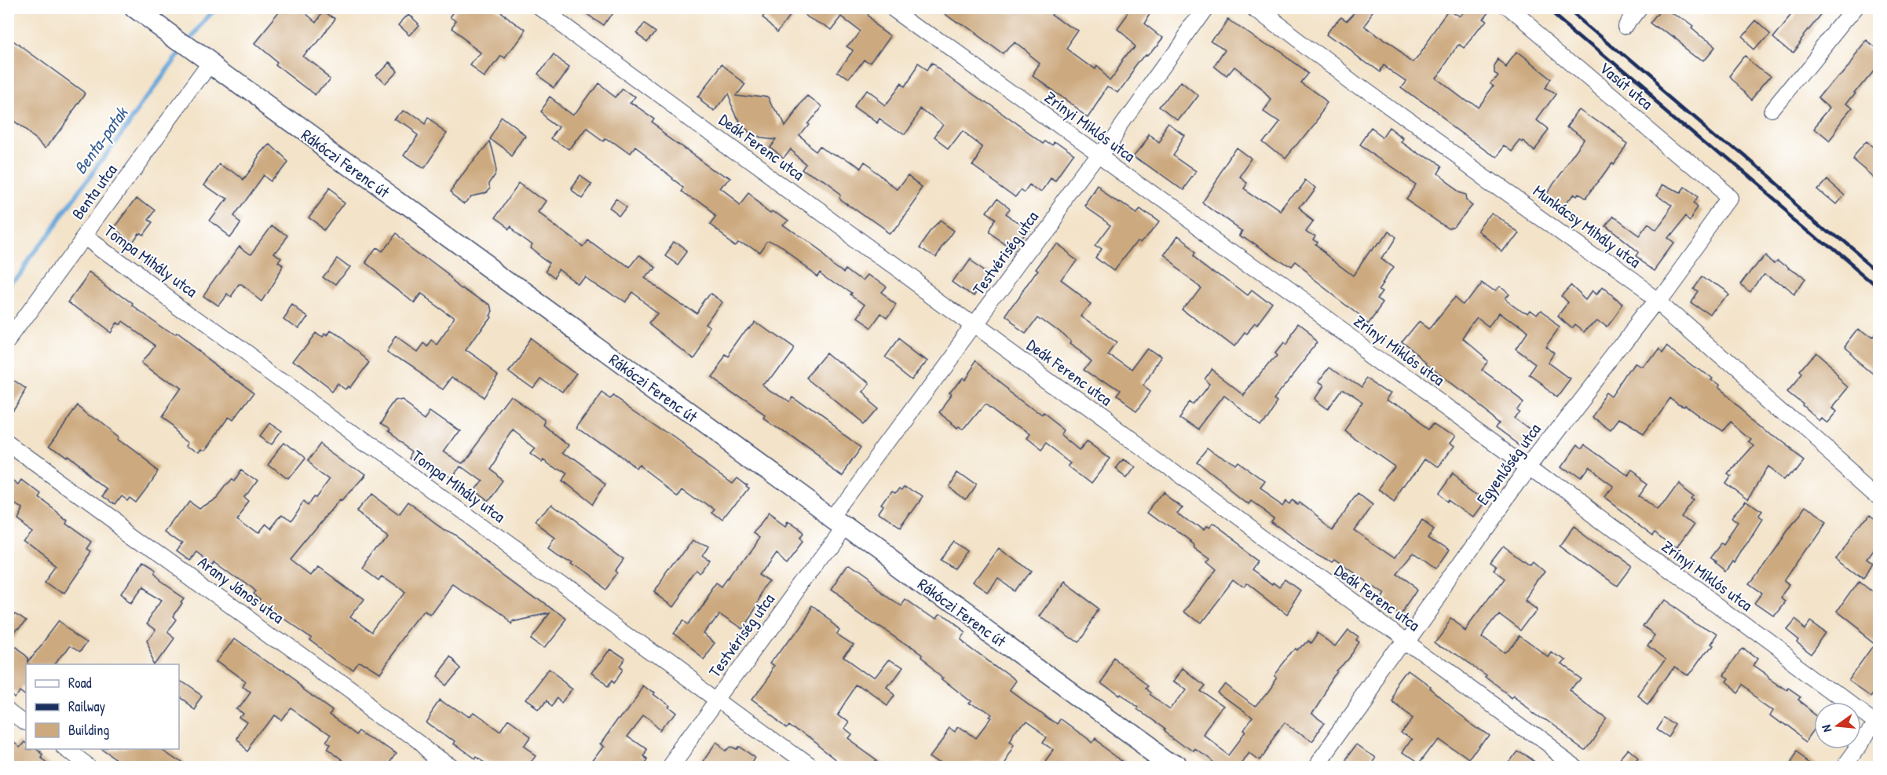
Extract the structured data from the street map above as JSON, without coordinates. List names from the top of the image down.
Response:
{
  "streets": {
    "street": [
      "Vasút utca",
      "Zrínyi Miklós utca",
      "Deák Ferenc utca",
      "Rákóczi Ferenc út",
      "Benta utca",
      "Munkácsy Mihály utca",
      "Testvériség utca",
      "Tompa Mihály utca",
      "Egyenlőség utca",
      "Arany János utca"
    ]
  },
  "crossings": [
    ["Vasút utca", "Egyenlőség utca"],
    ["Zrínyi Miklós utca", "Testvériség utca"],
    ["Zrínyi Miklós utca", "Egyenlőség utca"],
    ["Deák Ferenc utca", "Testvériség utca"],
    ["Deák Ferenc utca", "Egyenlőség utca"],
    ["Rákóczi Ferenc út", "Benta utca"],
    ["Rákóczi Ferenc út", "Testvériség utca"],
    ["Benta utca", "Tompa Mihály utca"],
    ["Munkácsy Mihály utca", "Egyenlőség utca"],
    ["Testvériség utca", "Tompa Mihály utca"]
  ],
  "water": ["Benta-patak"],
  "legend": ["Road", "Railway", "Building"],
  "north": "left"
}
